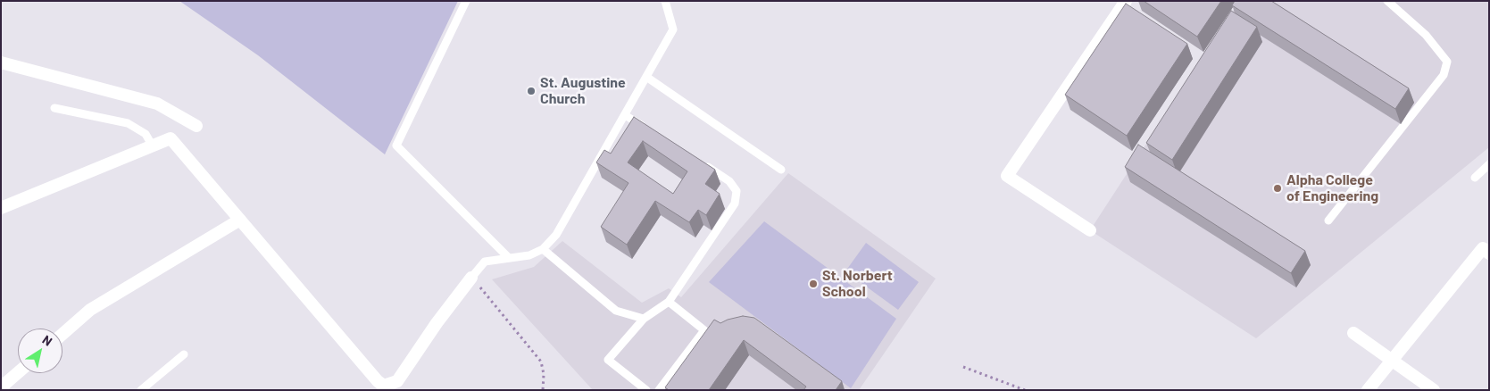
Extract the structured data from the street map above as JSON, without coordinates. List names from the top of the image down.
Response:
{
  "places": ["St. Augustine Church", "Alpha College of Engineering", "St. Norbert School"],
  "north": "top right"
}
